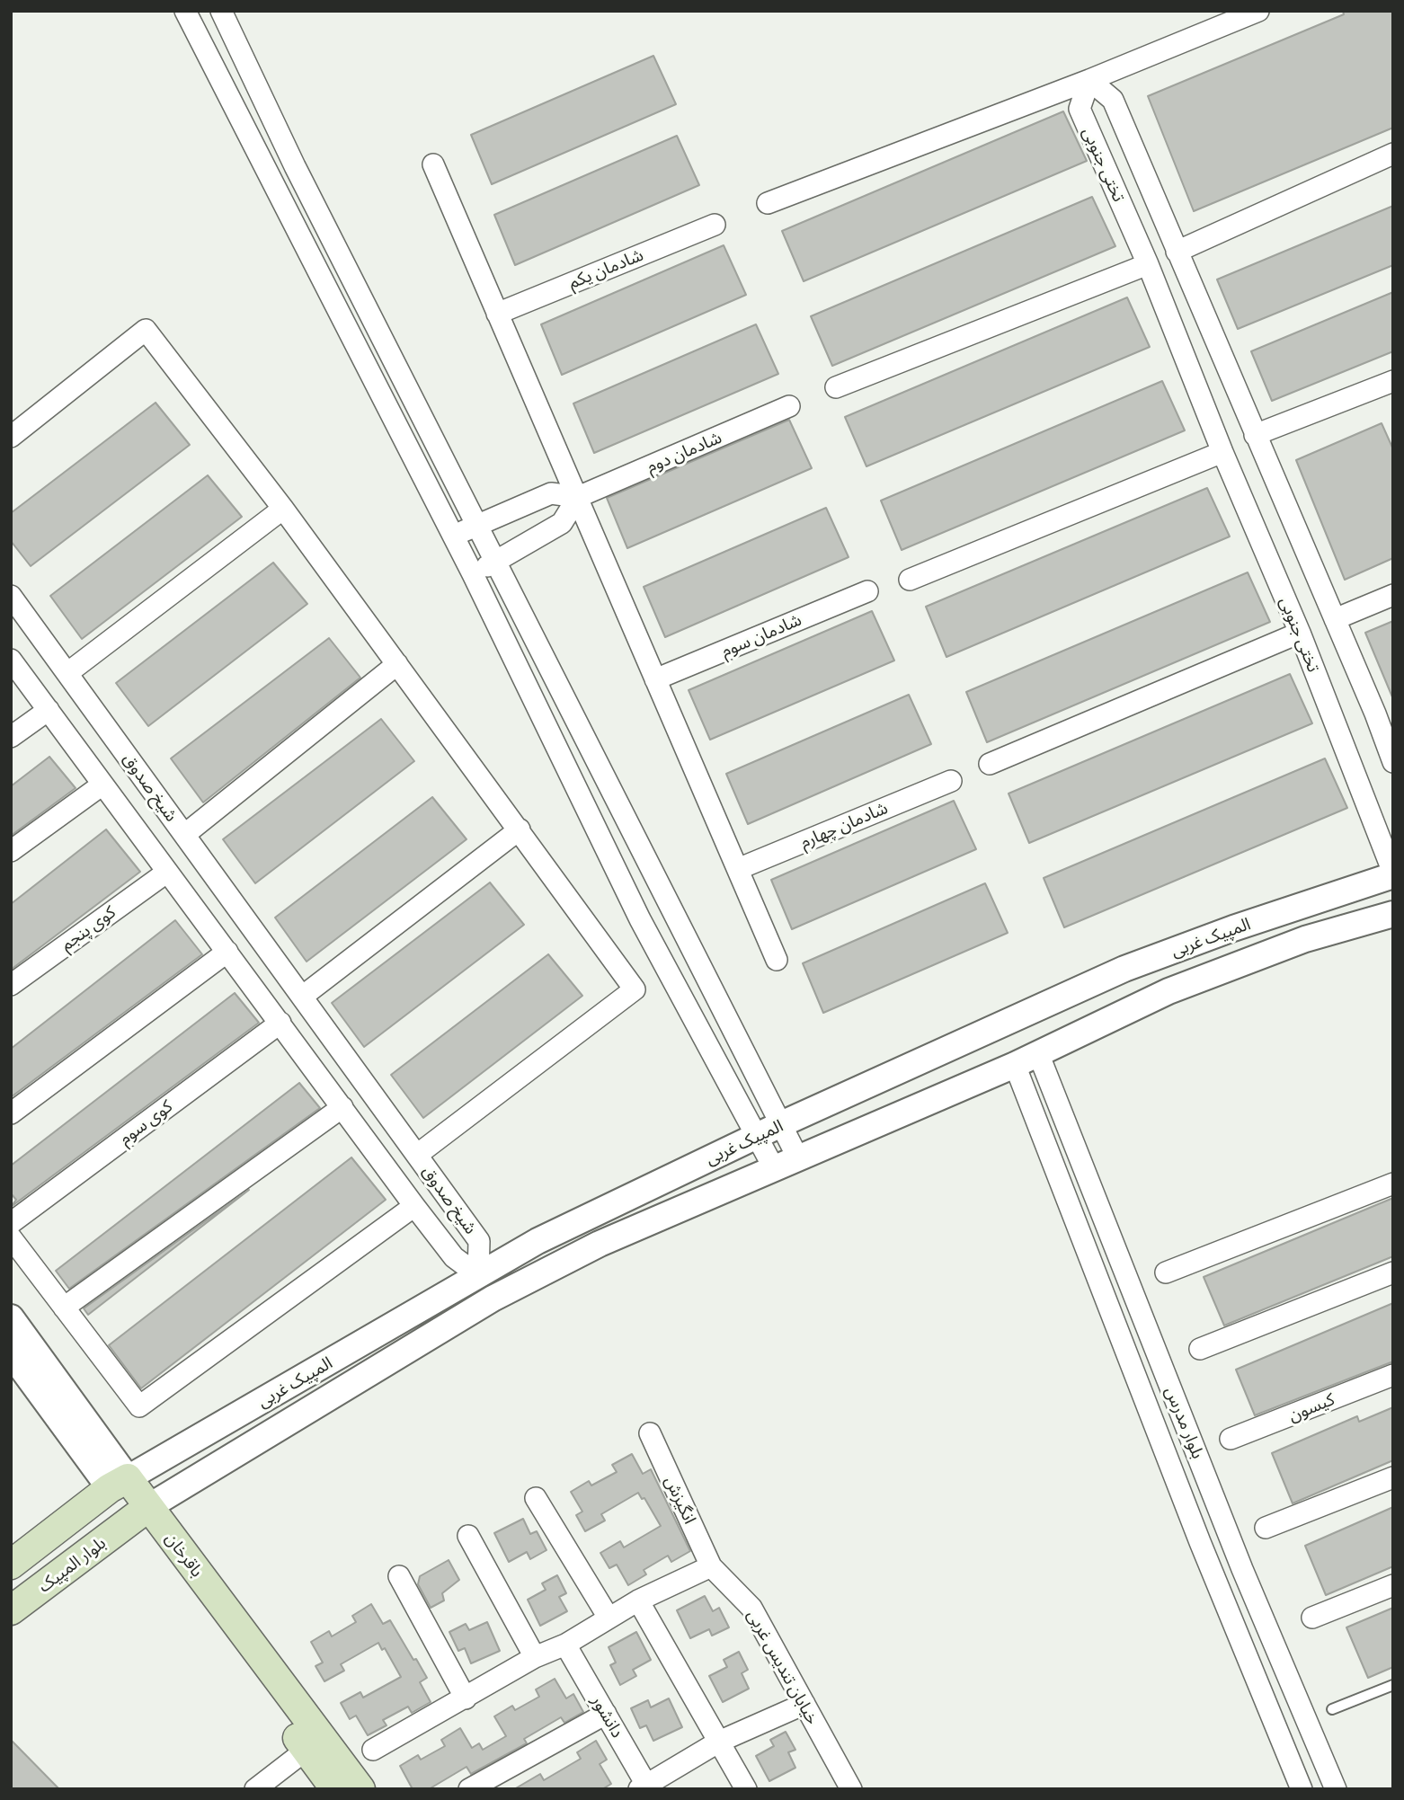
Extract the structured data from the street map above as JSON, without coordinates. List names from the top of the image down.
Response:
{
  "streets": {
    "main road": ["باقرخان", "بلوار المپیک"],
    "street": [
      "تختی جنوبی",
      "شادمان یکم",
      "شادمان دوم",
      "شادمان سوم",
      "شیخ صدوق",
      "شادمان چهارم",
      "کوی پنجم",
      "المپیک غربی",
      "کوی سوم",
      "کیسون",
      "بلوار مدرس",
      "انگیزش",
      "خیابان تندیس غربی",
      "دانشور"
    ]
  },
  "crossings": [
    ["تختی جنوبی", "المپیک غربی"],
    ["شیخ صدوق", "کوی پنجم"],
    ["شیخ صدوق", "المپیک غربی"],
    ["شیخ صدوق", "کوی سوم"],
    ["المپیک غربی", "بلوار مدرس"],
    ["المپیک غربی", "باقرخان"],
    ["المپیک غربی", "بلوار المپیک"],
    ["انگیزش", "خیابان تندیس غربی"],
    ["باقرخان", "بلوار المپیک"]
  ]
}
